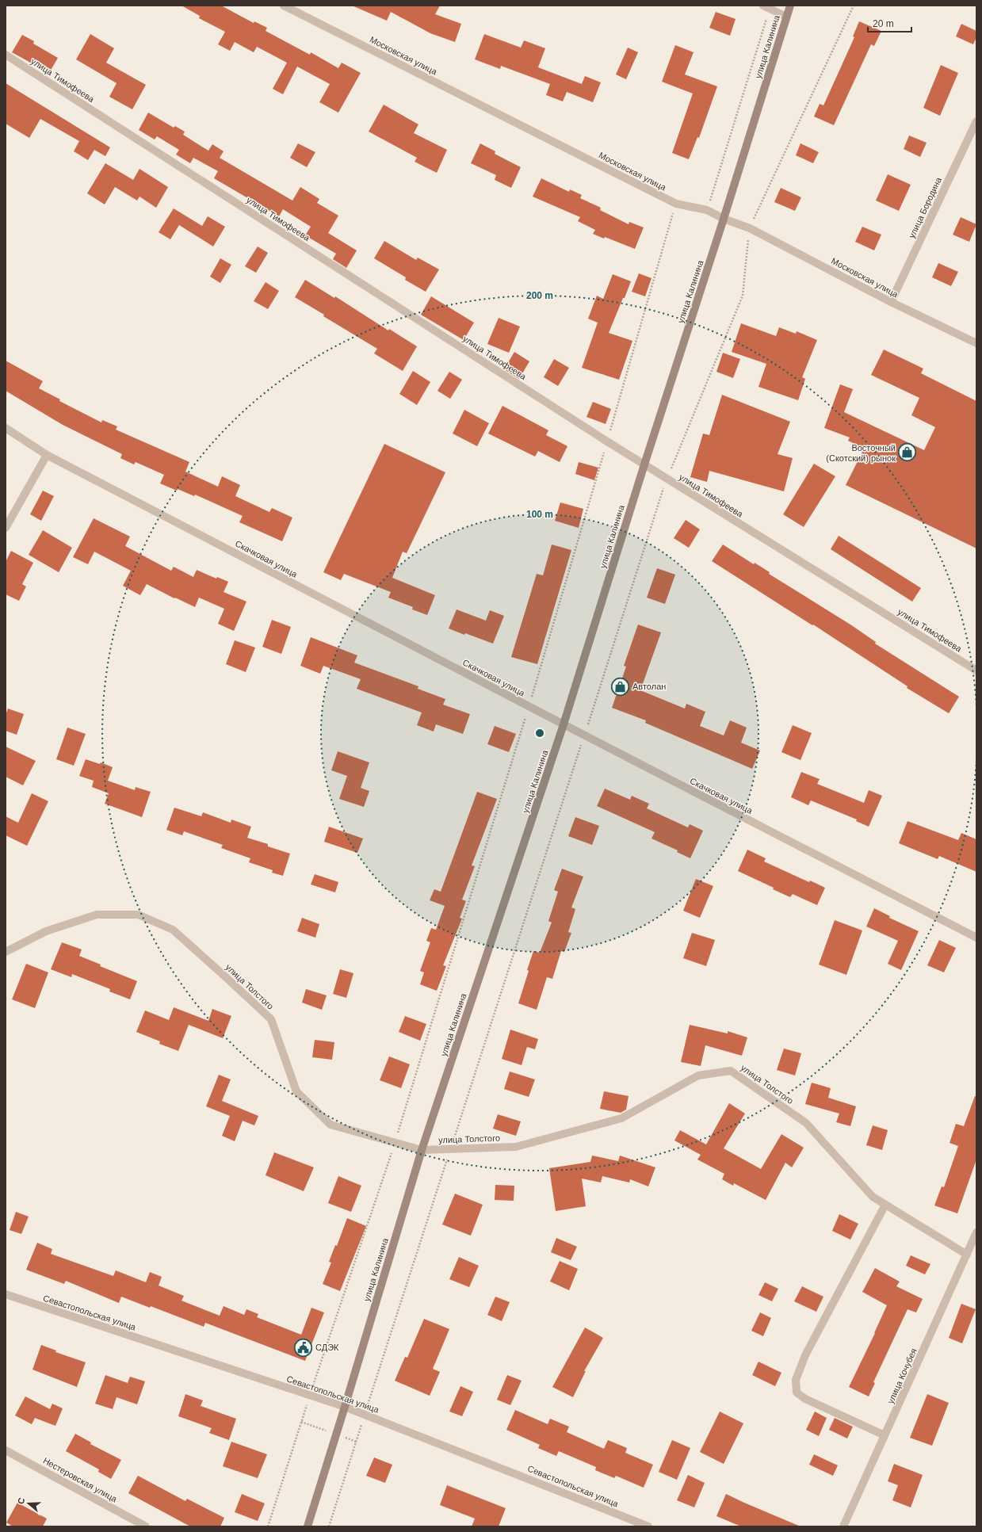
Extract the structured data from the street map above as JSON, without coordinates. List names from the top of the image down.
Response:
{
  "streets": {
    "main road": ["улица Калинина"],
    "street": [
      "Московская улица",
      "улица Тимофеева",
      "улица Бородина",
      "Скачковая улица",
      "улица Толстого",
      "Севастопольская улица",
      "улица Кочубея",
      "Нестеровская улица"
    ]
  },
  "crossings": [
    ["улица Калинина", "Московская улица"],
    ["улица Калинина", "улица Тимофеева"],
    ["улица Калинина", "Скачковая улица"],
    ["улица Калинина", "улица Толстого"],
    ["улица Калинина", "Севастопольская улица"],
    ["Московская улица", "улица Бородина"],
    ["улица Толстого", "улица Кочубея"]
  ],
  "places": {
    "shop": ["Восточный (Скотский) рынок", "Автолан"],
    "public building": ["СДЭК"]
  },
  "scale_bar": "20 m",
  "north": "left",
  "rings": ["200 m", "100 m"]
}
